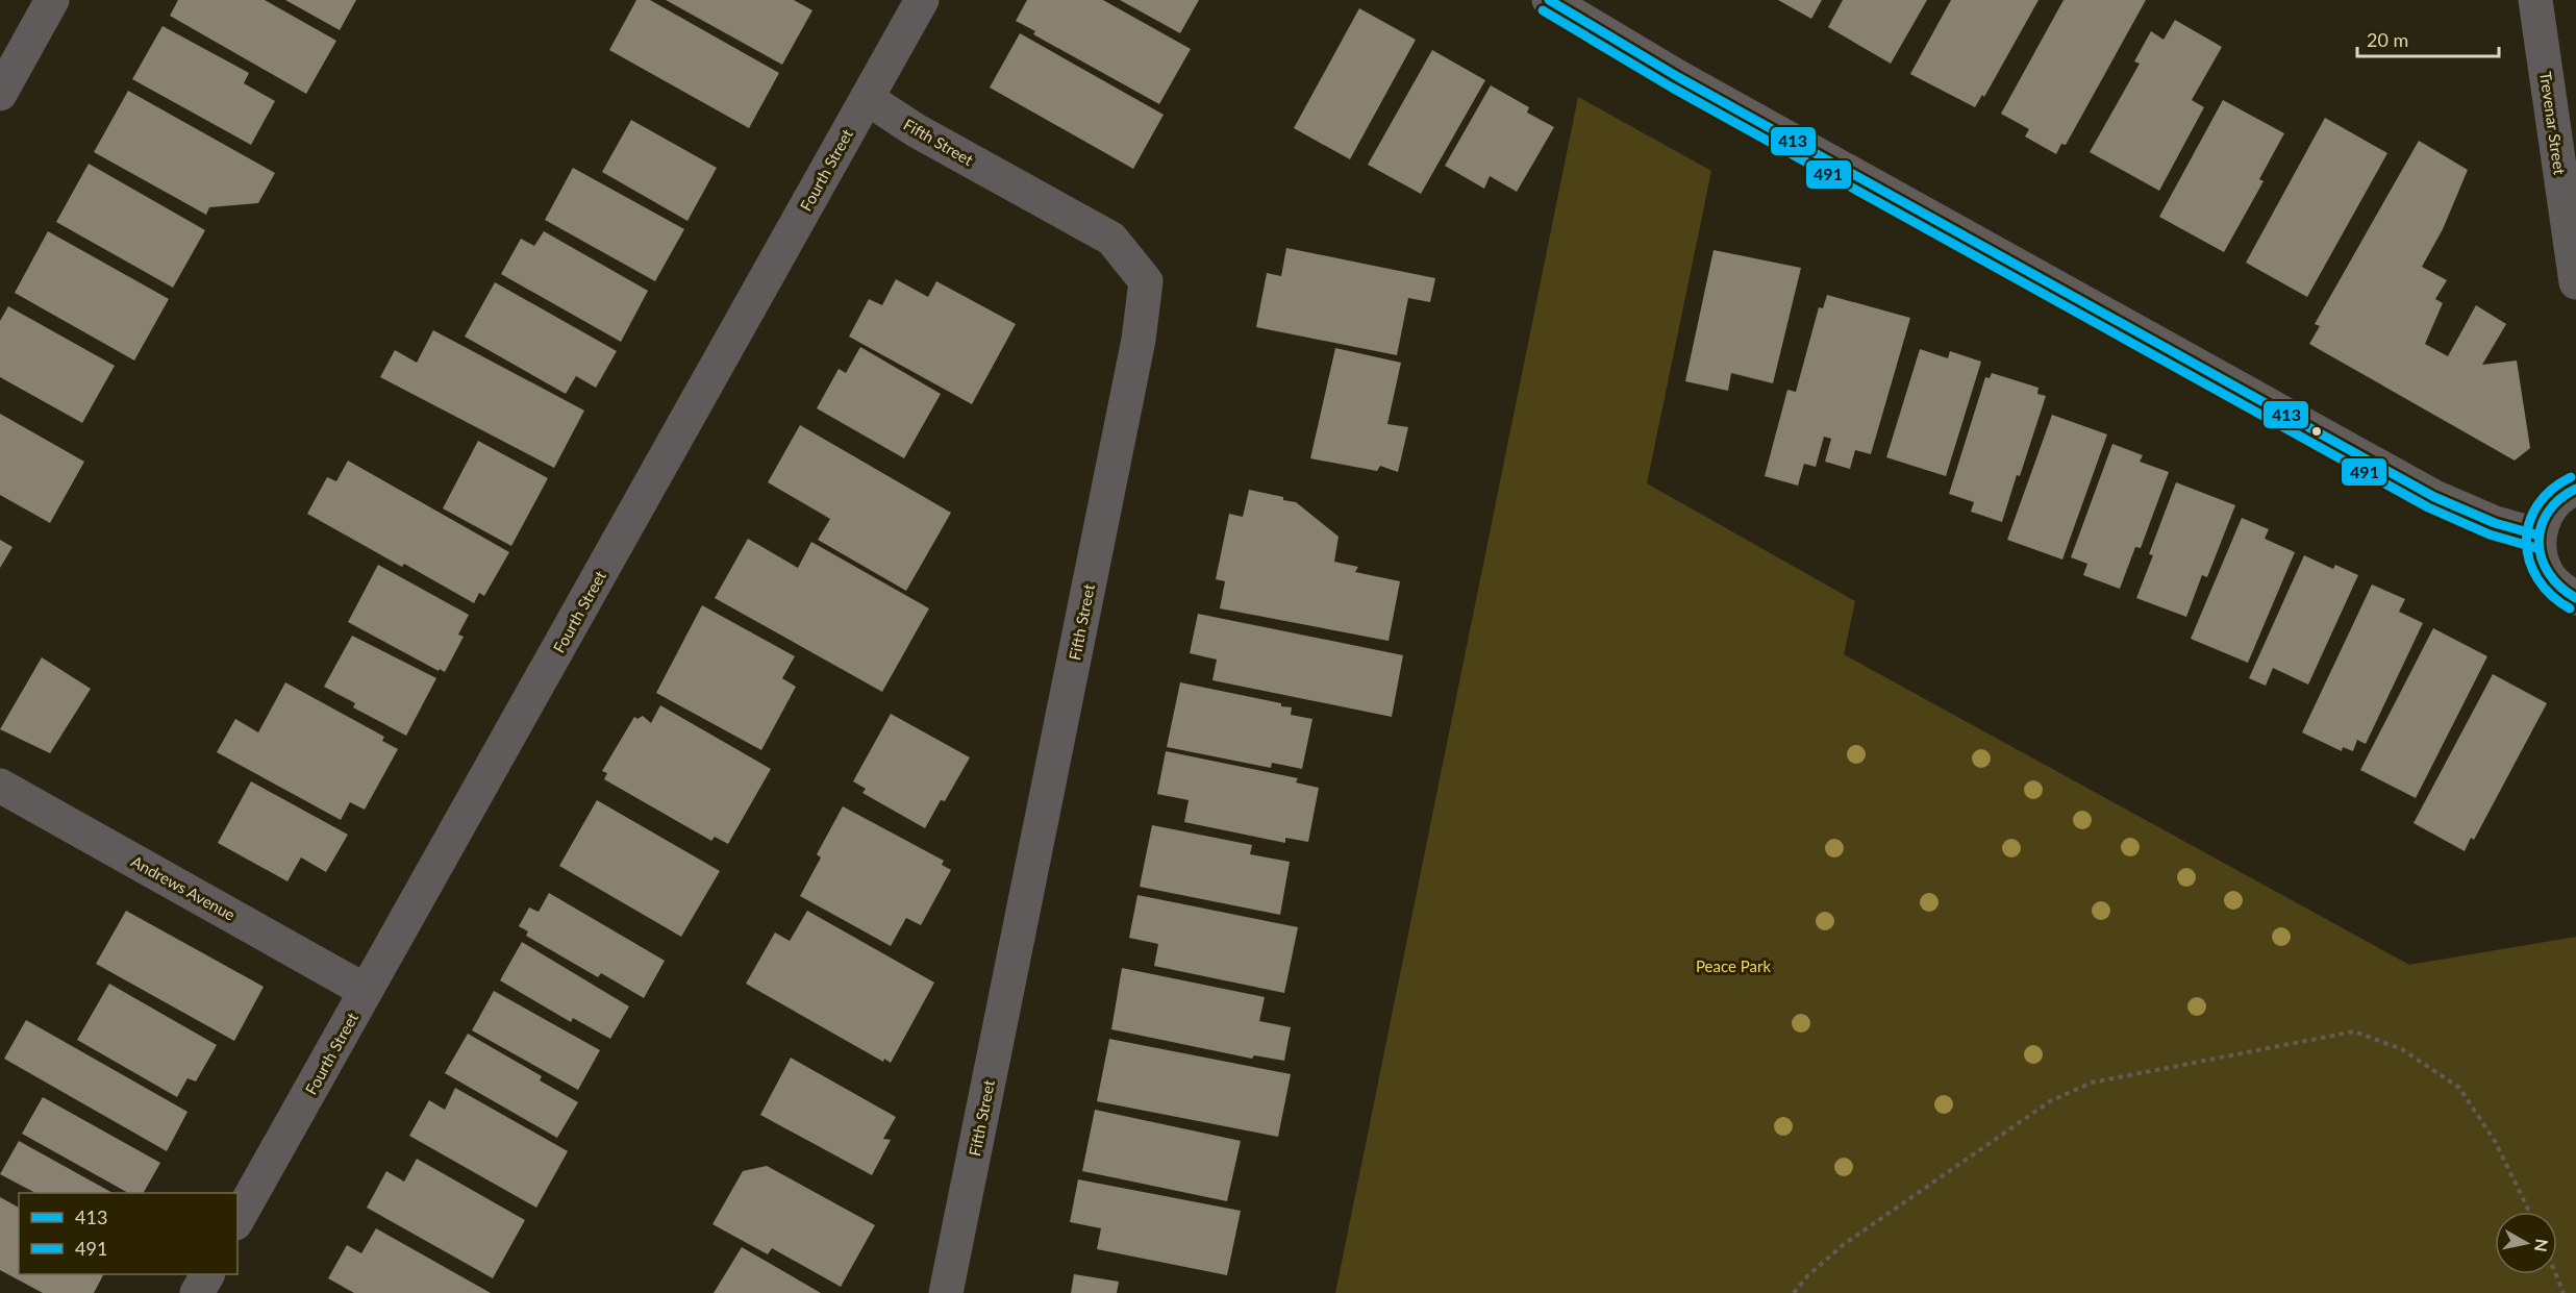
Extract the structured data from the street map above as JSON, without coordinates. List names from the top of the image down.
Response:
{
  "streets": {
    "street": [
      "Trevenar Street",
      "Fifth Street",
      "Fourth Street",
      "Andrews Avenue"
    ]
  },
  "crossings": [
    ["Fifth Street", "Fourth Street"],
    ["Fourth Street", "Andrews Avenue"]
  ],
  "parks": ["Peace Park"],
  "lines": ["transit line 413", "transit line 491"],
  "legend": ["413", "491"],
  "scale_bar": "20 m",
  "north": "right"
}
